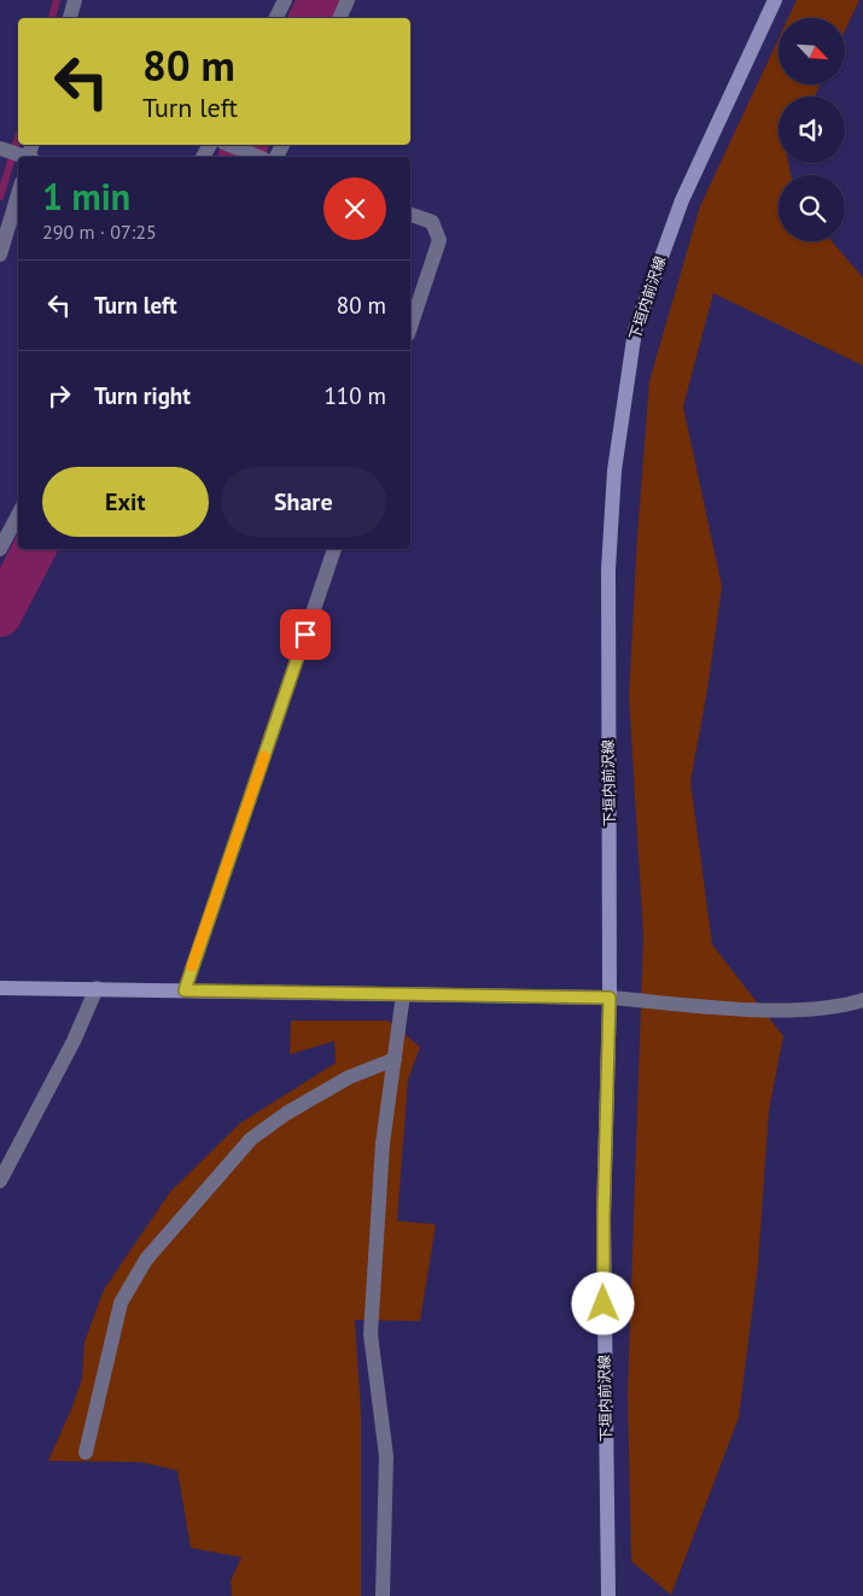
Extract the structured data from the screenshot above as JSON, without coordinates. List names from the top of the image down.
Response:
{
  "streets": {
    "main road": ["下垣内前沢線"]
  },
  "north": "bottom right",
  "page": {
    "turn": ["80 m", "Turn left"],
    "heading": ["1 min", "290 m · 07:25"],
    "list": [
      {
        "name": "Turn left",
        "value": "80 m"
      },
      {
        "name": "Turn right",
        "value": "110 m"
      }
    ],
    "buttons": ["Exit", "Share"]
  }
}
